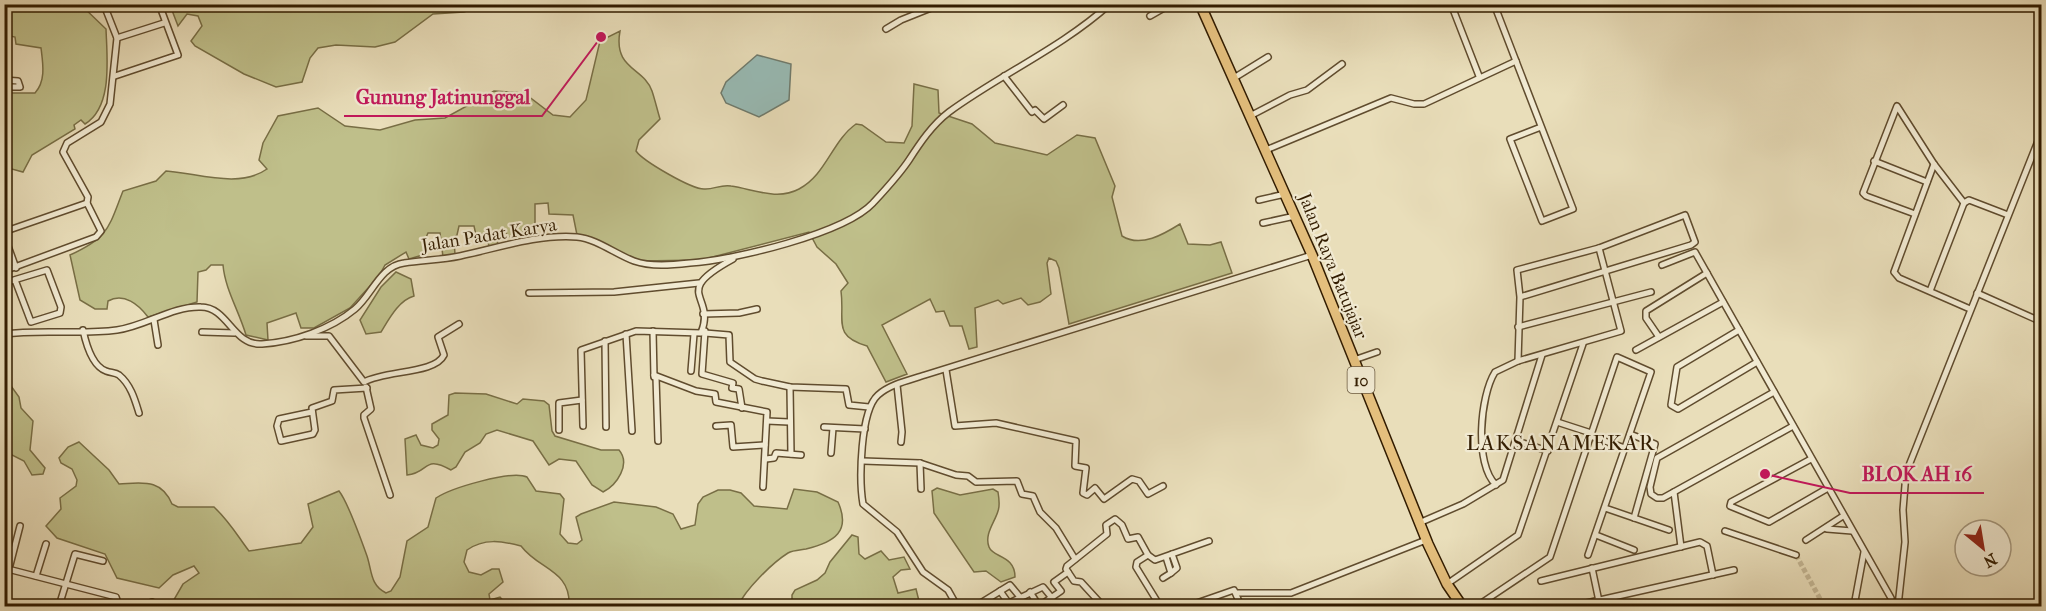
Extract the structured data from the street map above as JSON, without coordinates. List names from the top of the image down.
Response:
{
  "streets": {
    "highway": ["Jalan Raya Batujajar", "10"],
    "street": ["Jalan Padat Karya"]
  },
  "districts": ["LAKSANAMEKAR"],
  "places": ["Gunung Jatinunggal", "BLOK AH 16"],
  "north": "bottom right"
}
